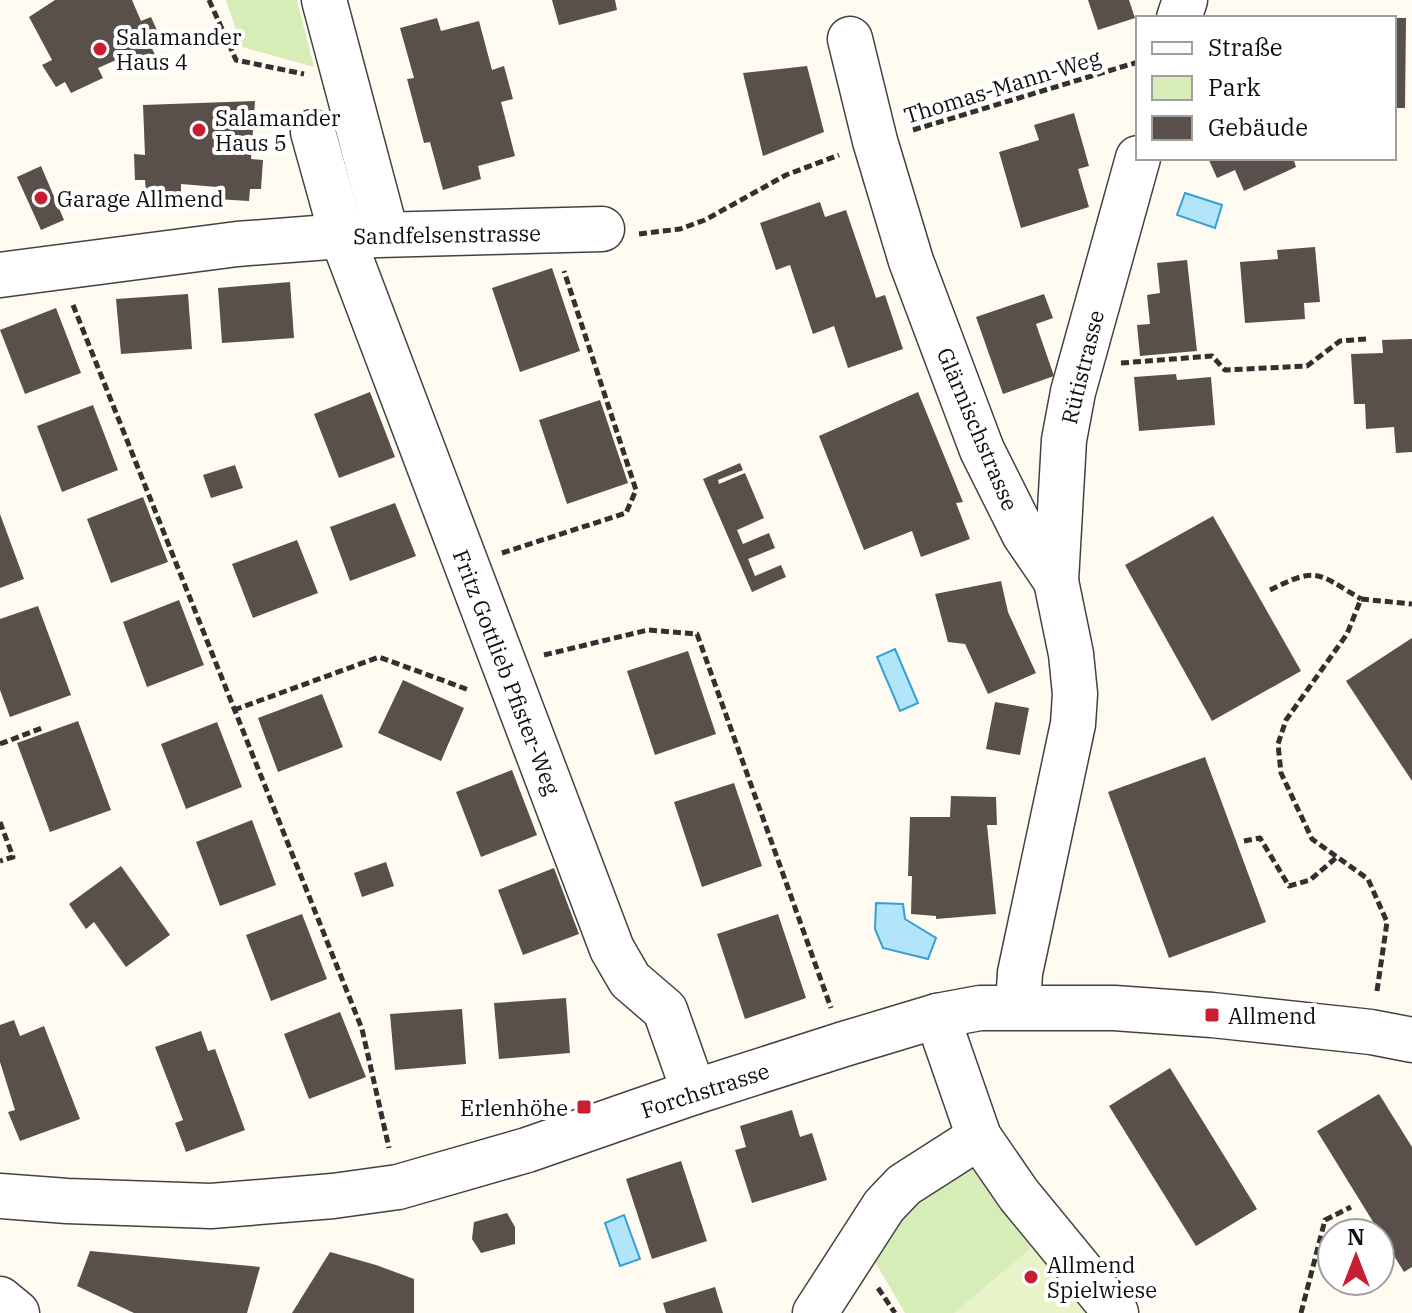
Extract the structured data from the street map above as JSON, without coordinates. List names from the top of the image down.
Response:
{
  "streets": {
    "street": [
      "Sandfelsenstrasse",
      "Rütistrasse",
      "Glärnischstrasse",
      "Fritz Gottlieb Pfister-Weg",
      "Forchstrasse"
    ],
    "path": ["Thomas-Mann-Weg"]
  },
  "crossings": [
    ["Thomas-Mann-Weg", "Glärnischstrasse"],
    ["Sandfelsenstrasse", "Fritz Gottlieb Pfister-Weg"],
    ["Rütistrasse", "Glärnischstrasse"],
    ["Glärnischstrasse", "Forchstrasse"],
    ["Fritz Gottlieb Pfister-Weg", "Forchstrasse"]
  ],
  "places": {
    "other": [
      "Salamander Haus 4",
      "Salamander Haus 5",
      "Garage Allmend",
      "Allmend Spielwiese"
    ],
    "transit": ["Allmend", "Erlenhöhe"]
  },
  "legend": ["Straße", "Park", "Gebäude"],
  "north": "top"
}
